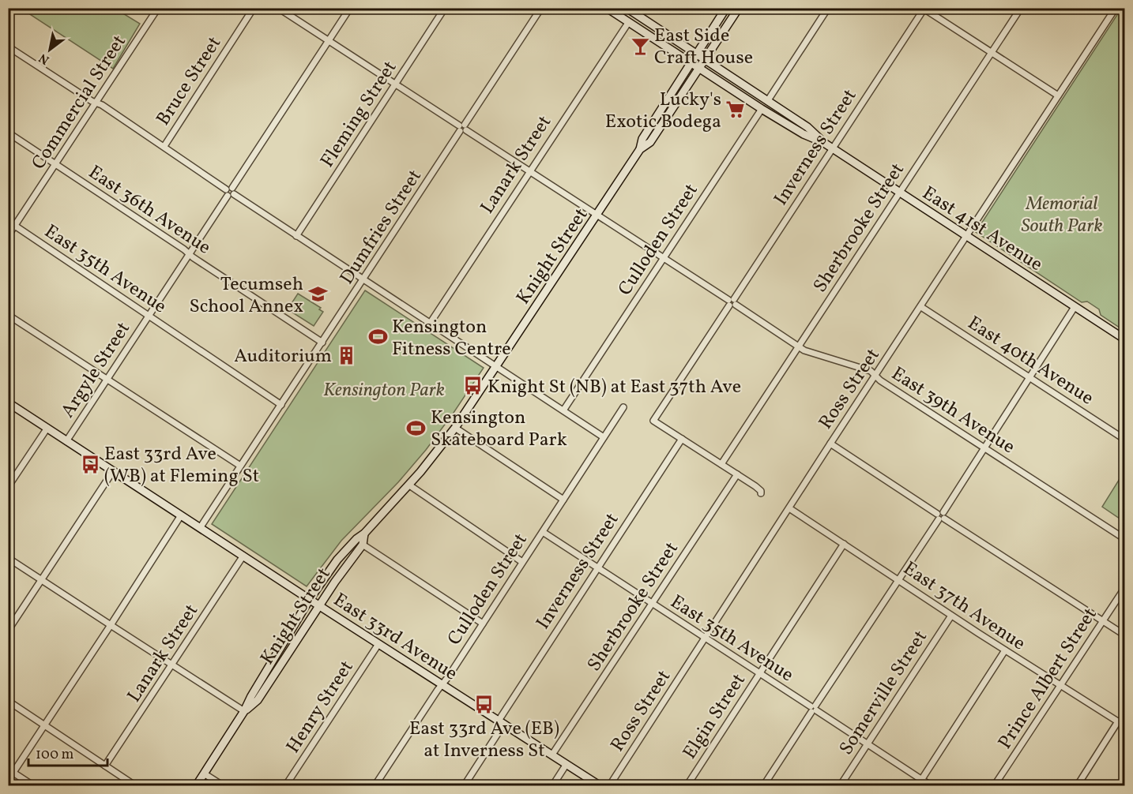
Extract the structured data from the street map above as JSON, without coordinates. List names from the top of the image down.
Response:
{
  "streets": {
    "main road": ["East 41st Avenue", "Knight Street", "East 33rd Avenue"],
    "street": [
      "Bruce Street",
      "Commercial Street",
      "Fleming Street",
      "Inverness Street",
      "Lanark Street",
      "East 36th Avenue",
      "Dumfries Street",
      "Sherbrooke Street",
      "Culloden Street",
      "East 35th Avenue",
      "East 40th Avenue",
      "Argyle Street",
      "Ross Street",
      "East 39th Avenue",
      "East 37th Avenue",
      "Prince Albert Street",
      "Somerville Street",
      "Henry Street",
      "Elgin Street"
    ]
  },
  "crossings": [
    ["Commercial Street", "East 36th Avenue"],
    ["Commercial Street", "East 35th Avenue"],
    ["Fleming Street", "East 39th Avenue"],
    ["Inverness Street", "East 41st Avenue"],
    ["Inverness Street", "East 35th Avenue"],
    ["Inverness Street", "East 39th Avenue"],
    ["Inverness Street", "East 33rd Avenue"],
    ["Lanark Street", "East 41st Avenue"],
    ["Lanark Street", "East 39th Avenue"],
    ["Lanark Street", "East 33rd Avenue"],
    ["East 36th Avenue", "Dumfries Street"],
    ["East 36th Avenue", "Argyle Street"],
    ["Dumfries Street", "East 35th Avenue"],
    ["Dumfries Street", "East 39th Avenue"],
    ["Dumfries Street", "East 33rd Avenue"],
    ["Sherbrooke Street", "East 41st Avenue"],
    ["Sherbrooke Street", "East 35th Avenue"],
    ["Sherbrooke Street", "East 39th Avenue"],
    ["Sherbrooke Street", "East 33rd Avenue"],
    ["East 41st Avenue", "Culloden Street"],
    ["East 41st Avenue", "Knight Street"],
    ["East 41st Avenue", "Ross Street"],
    ["Culloden Street", "East 35th Avenue"],
    ["Culloden Street", "East 39th Avenue"],
    ["Culloden Street", "East 33rd Avenue"],
    ["Knight Street", "East 39th Avenue"],
    ["Knight Street", "East 33rd Avenue"],
    ["East 35th Avenue", "Argyle Street"],
    ["East 35th Avenue", "Ross Street"],
    ["East 35th Avenue", "Somerville Street"],
    ["East 35th Avenue", "Elgin Street"],
    ["East 40th Avenue", "Ross Street"],
    ["Argyle Street", "East 39th Avenue"],
    ["Argyle Street", "East 33rd Avenue"],
    ["Ross Street", "East 39th Avenue"],
    ["Ross Street", "East 37th Avenue"],
    ["East 37th Avenue", "Prince Albert Street"],
    ["East 37th Avenue", "Somerville Street"],
    ["East 37th Avenue", "Elgin Street"],
    ["East 33rd Avenue", "Henry Street"]
  ],
  "parks": ["Memorial South Park", "Kensington Park"],
  "places": {
    "bar": ["East Side Craft House"],
    "supermarket": ["Lucky's Exotic Bodega"],
    "school or university": ["Tecumseh School Annex"],
    "sports": ["Kensington Fitness Centre", "Kensington Skateboard Park"],
    "building": ["Auditorium"],
    "bus stop": ["Knight St (NB) at East 37th Ave", "East 33rd Ave (WB) at Fleming St", "East 33rd Ave (EB) at Inverness St"]
  },
  "scale_bar": "100 m",
  "north": "bottom left"
}
